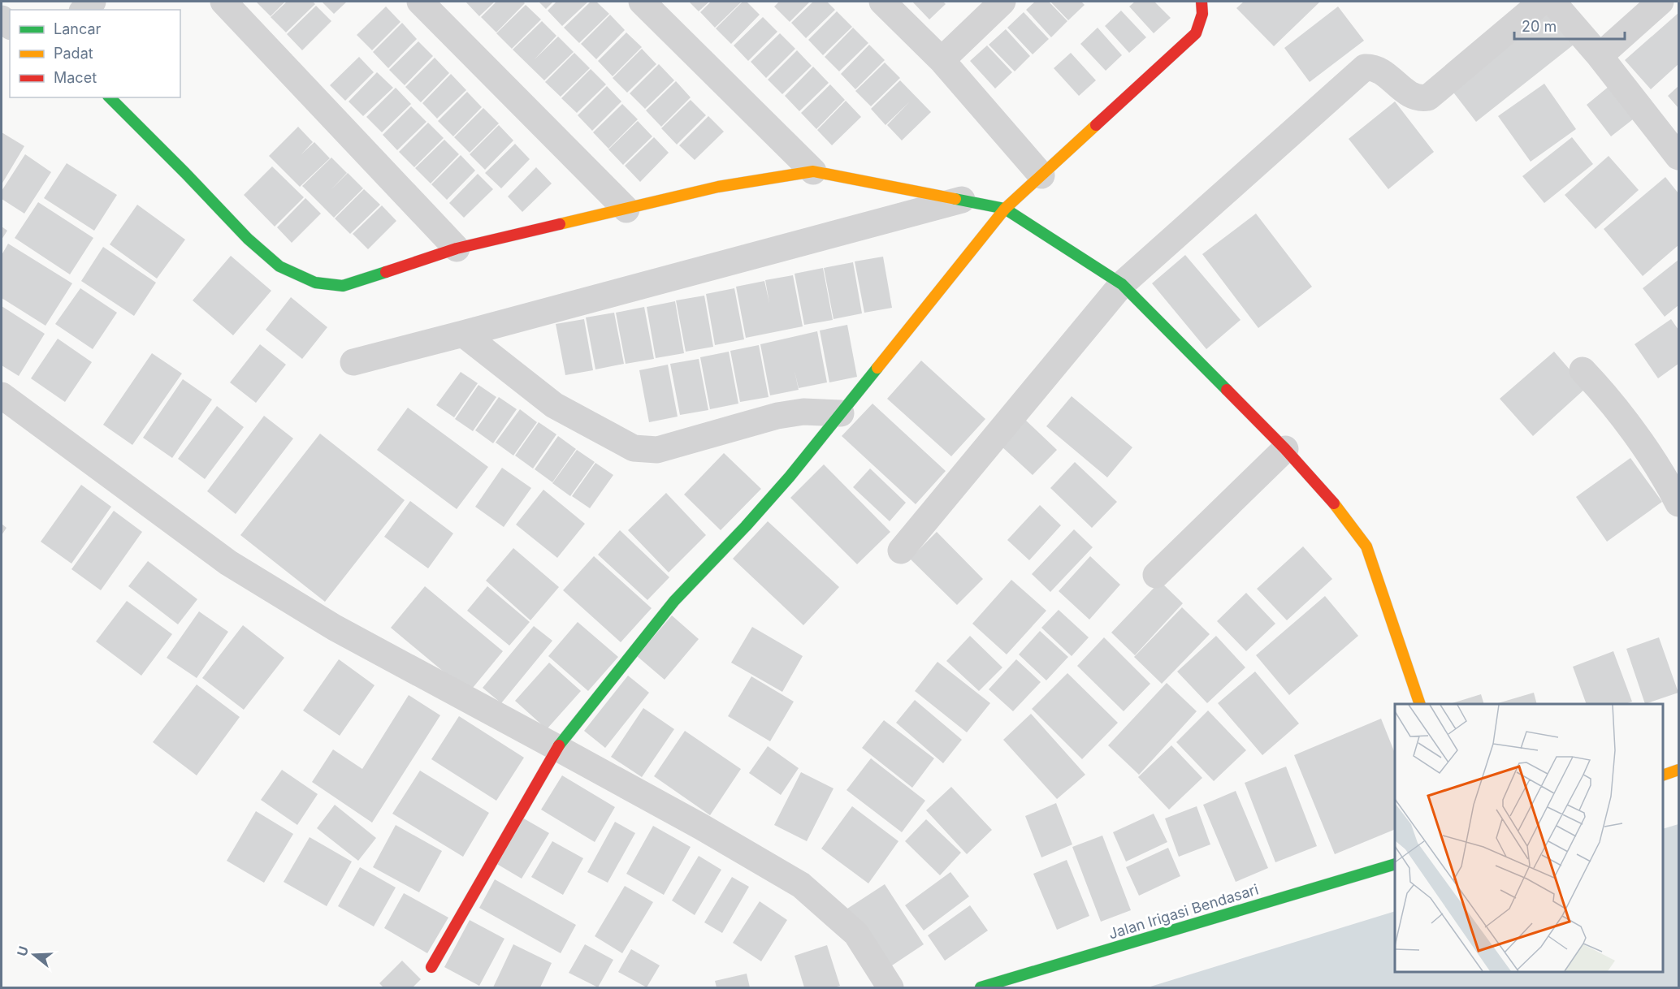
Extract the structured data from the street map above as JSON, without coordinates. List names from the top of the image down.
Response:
{
  "streets": {
    "street": ["Jalan Irigasi Bendasari"]
  },
  "legend": ["Lancar", "Padat", "Macet"],
  "scale_bar": "20 m",
  "north": "left"
}
